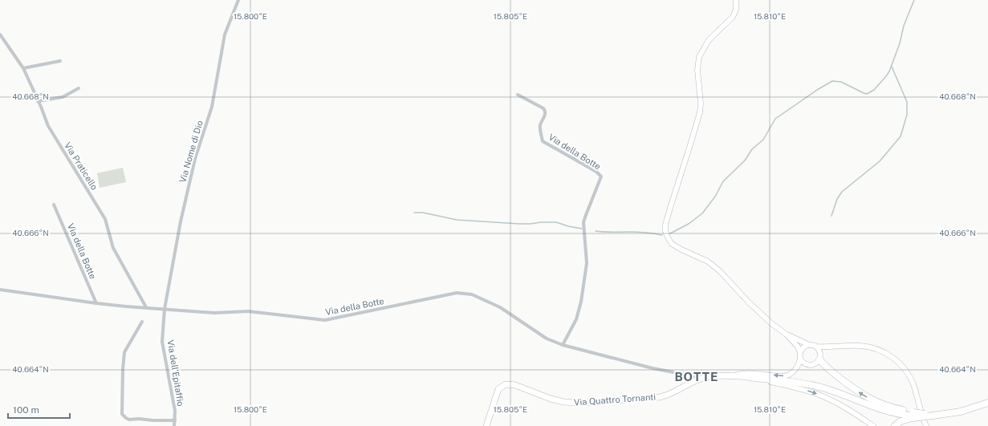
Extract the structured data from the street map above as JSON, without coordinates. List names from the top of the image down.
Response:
{
  "streets": {
    "main road": ["Via Quattro Tornanti"],
    "street": [
      "Via Nome di Dio",
      "Via della Botte",
      "Via Praticello",
      "Via dell'Epitaffio"
    ]
  },
  "crossings": [
    ["Via Nome di Dio", "Via della Botte"],
    ["Via Nome di Dio", "Via dell'Epitaffio"],
    ["Via della Botte", "Via Praticello"],
    ["Via della Botte", "Via dell'Epitaffio"],
    ["Via della Botte", "Via Quattro Tornanti"]
  ],
  "districts": ["BOTTE"],
  "scale_bar": "100 m",
  "coordinates": [
    "15.800°E",
    "15.805°E",
    "15.810°E",
    "40.668°N",
    "40.666°N",
    "40.664°N"
  ]
}
